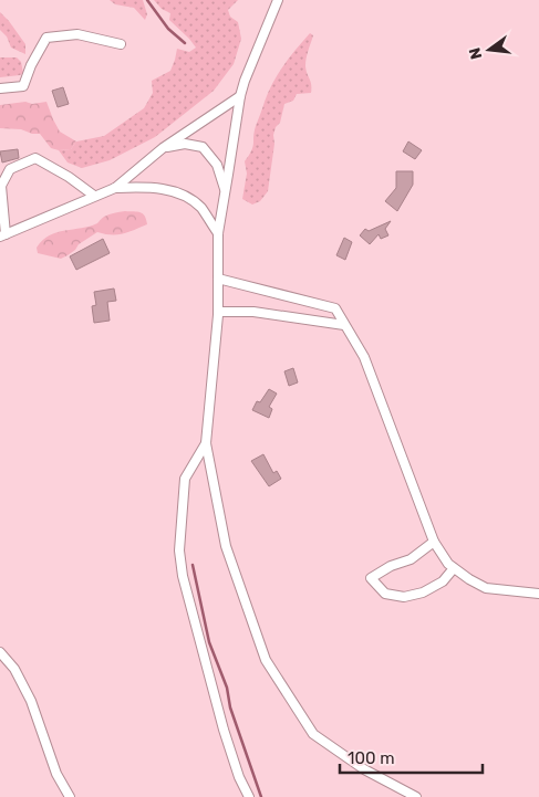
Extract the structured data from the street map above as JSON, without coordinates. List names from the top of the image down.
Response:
{
  "scale_bar": "100 m",
  "north": "left"
}
